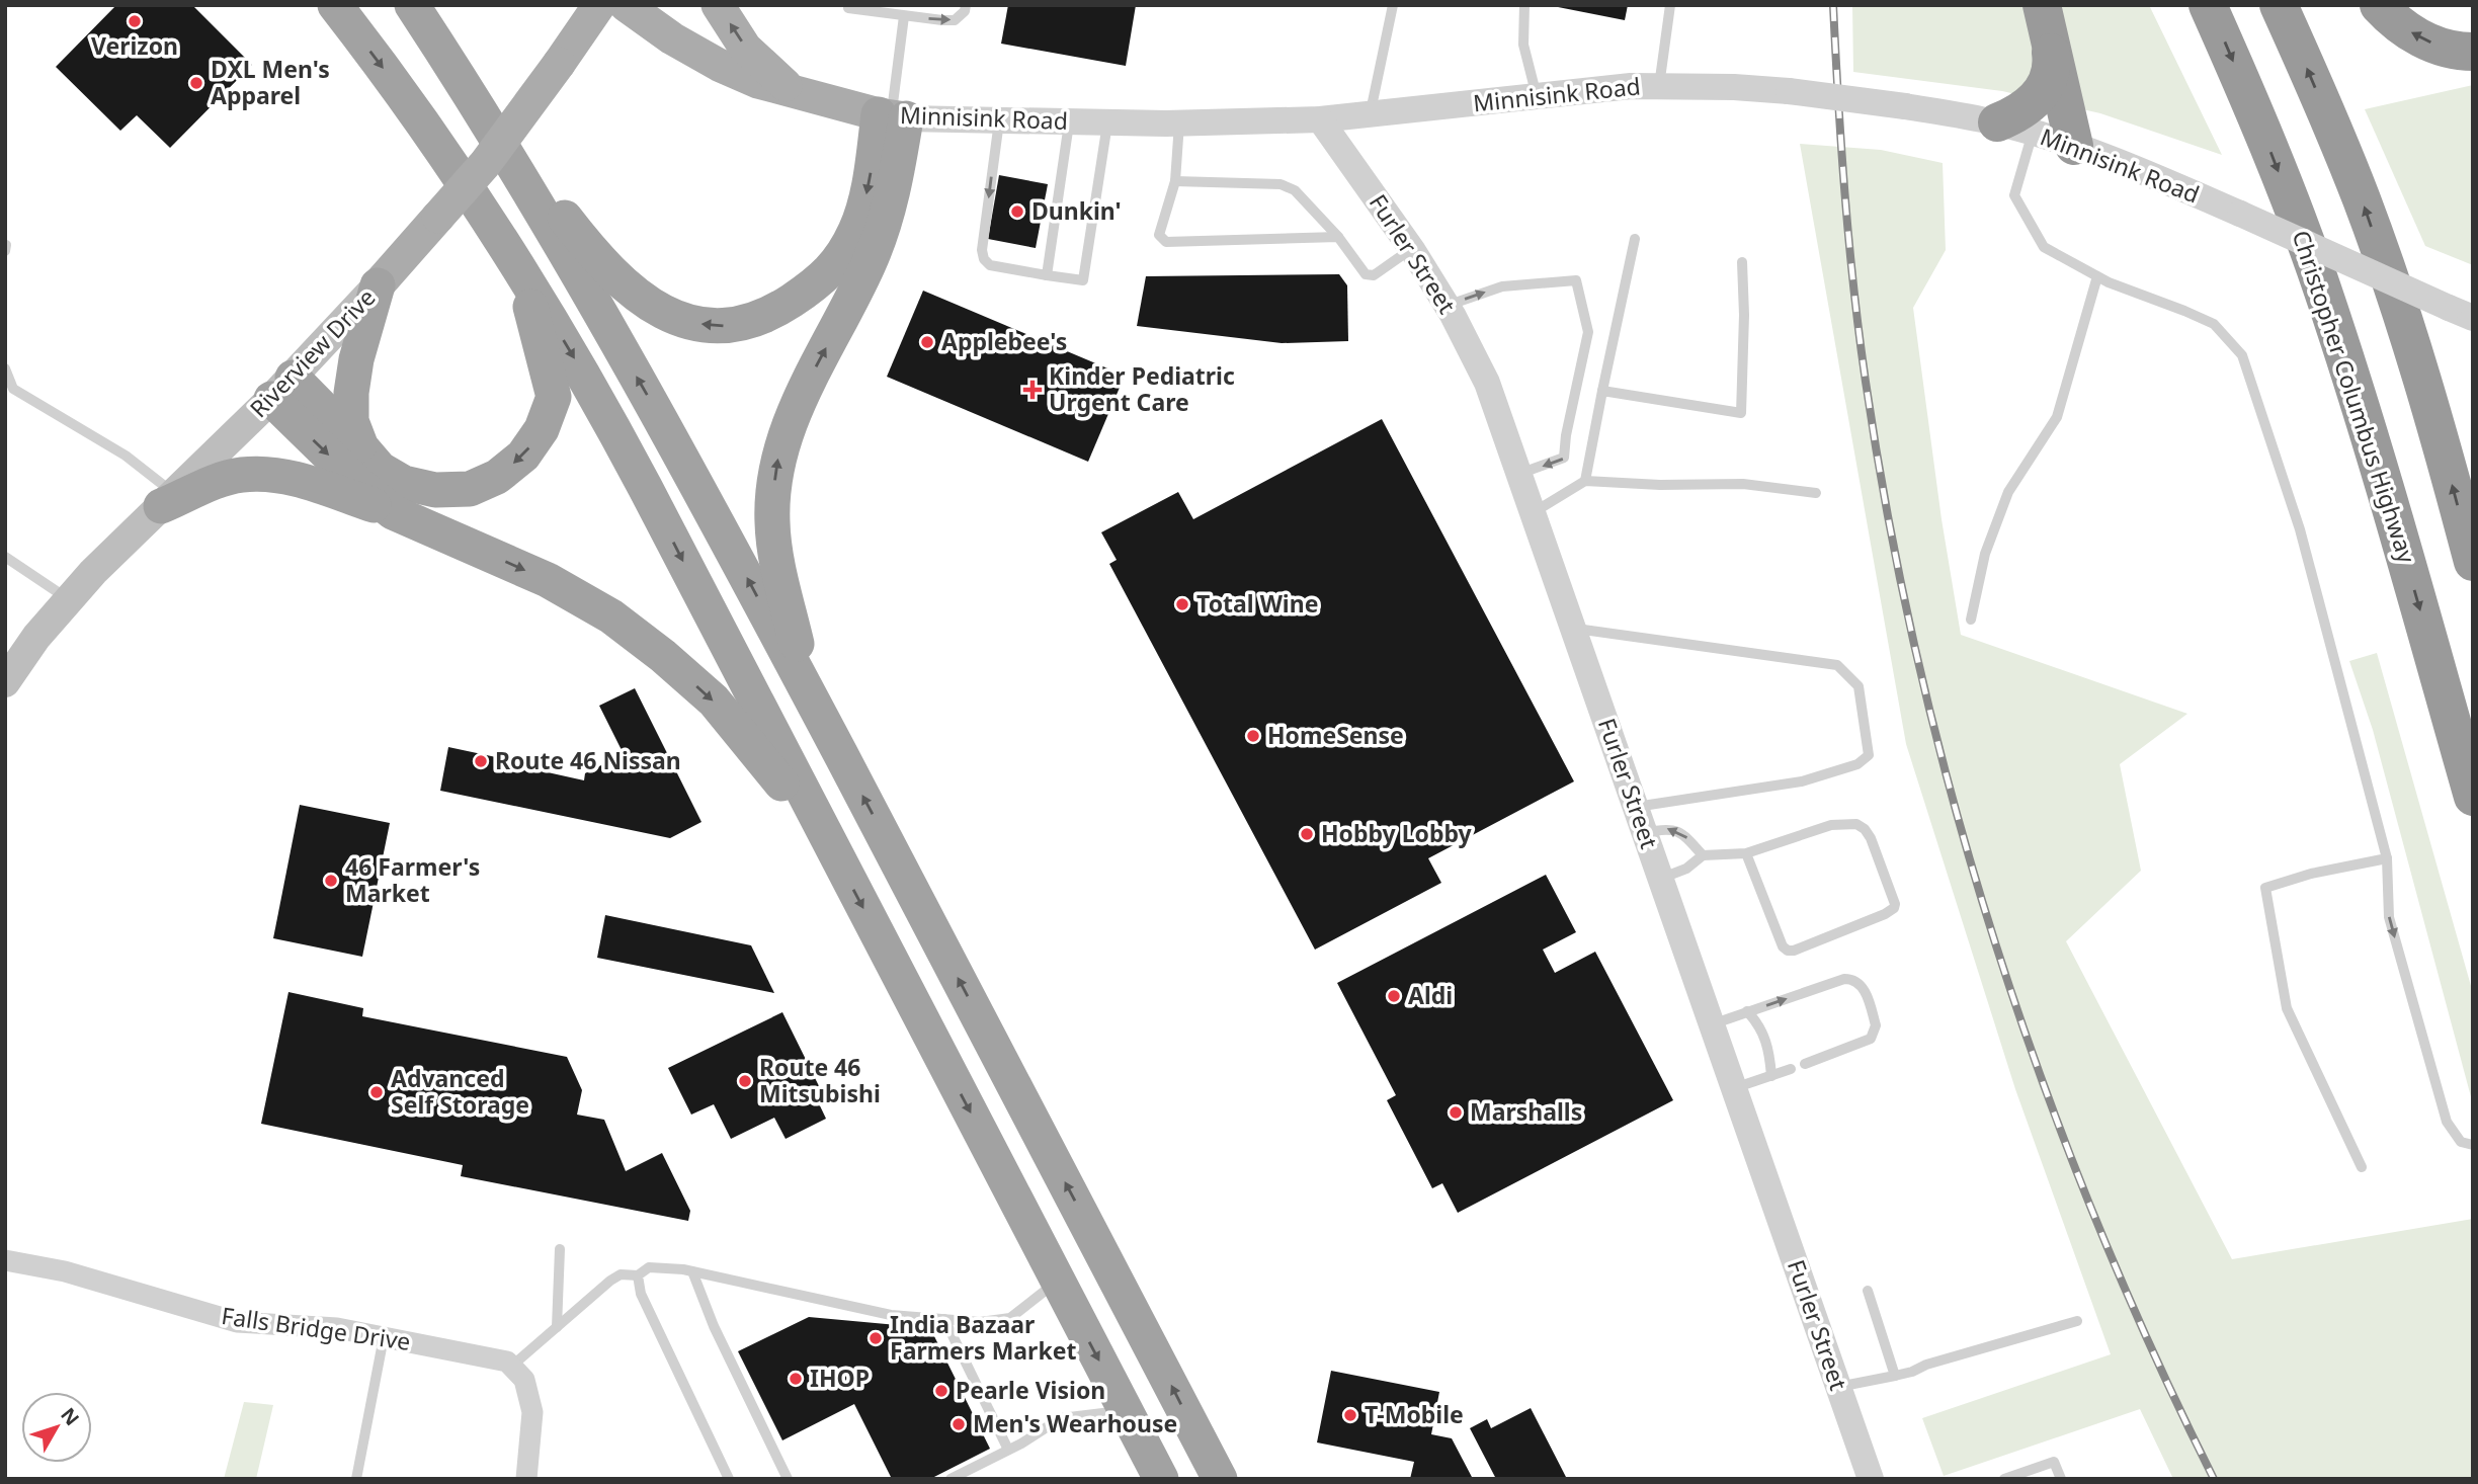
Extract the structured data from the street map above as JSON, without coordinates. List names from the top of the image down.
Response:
{
  "streets": {
    "highway": ["Christopher Columbus Highway"],
    "main road": ["Minnisink Road", "Riverview Drive"],
    "street": ["Furler Street", "Falls Bridge Drive"]
  },
  "crossings": [
    ["Minnisink Road", "Furler Street"]
  ],
  "places": {
    "other": [
      "Verizon",
      "DXL Men's Apparel",
      "Dunkin'",
      "Applebee's",
      "Total Wine",
      "HomeSense",
      "Route 46 Nissan",
      "Hobby Lobby",
      "46 Farmer's Market",
      "Aldi",
      "Route 46 Mitsubishi",
      "Advanced Self Storage",
      "Marshalls",
      "India Bazaar Farmers Market",
      "IHOP",
      "Pearle Vision",
      "T-Mobile",
      "Men's Wearhouse"
    ],
    "health": ["Kinder Pediatric Urgent Care"]
  },
  "north": "top right"
}
